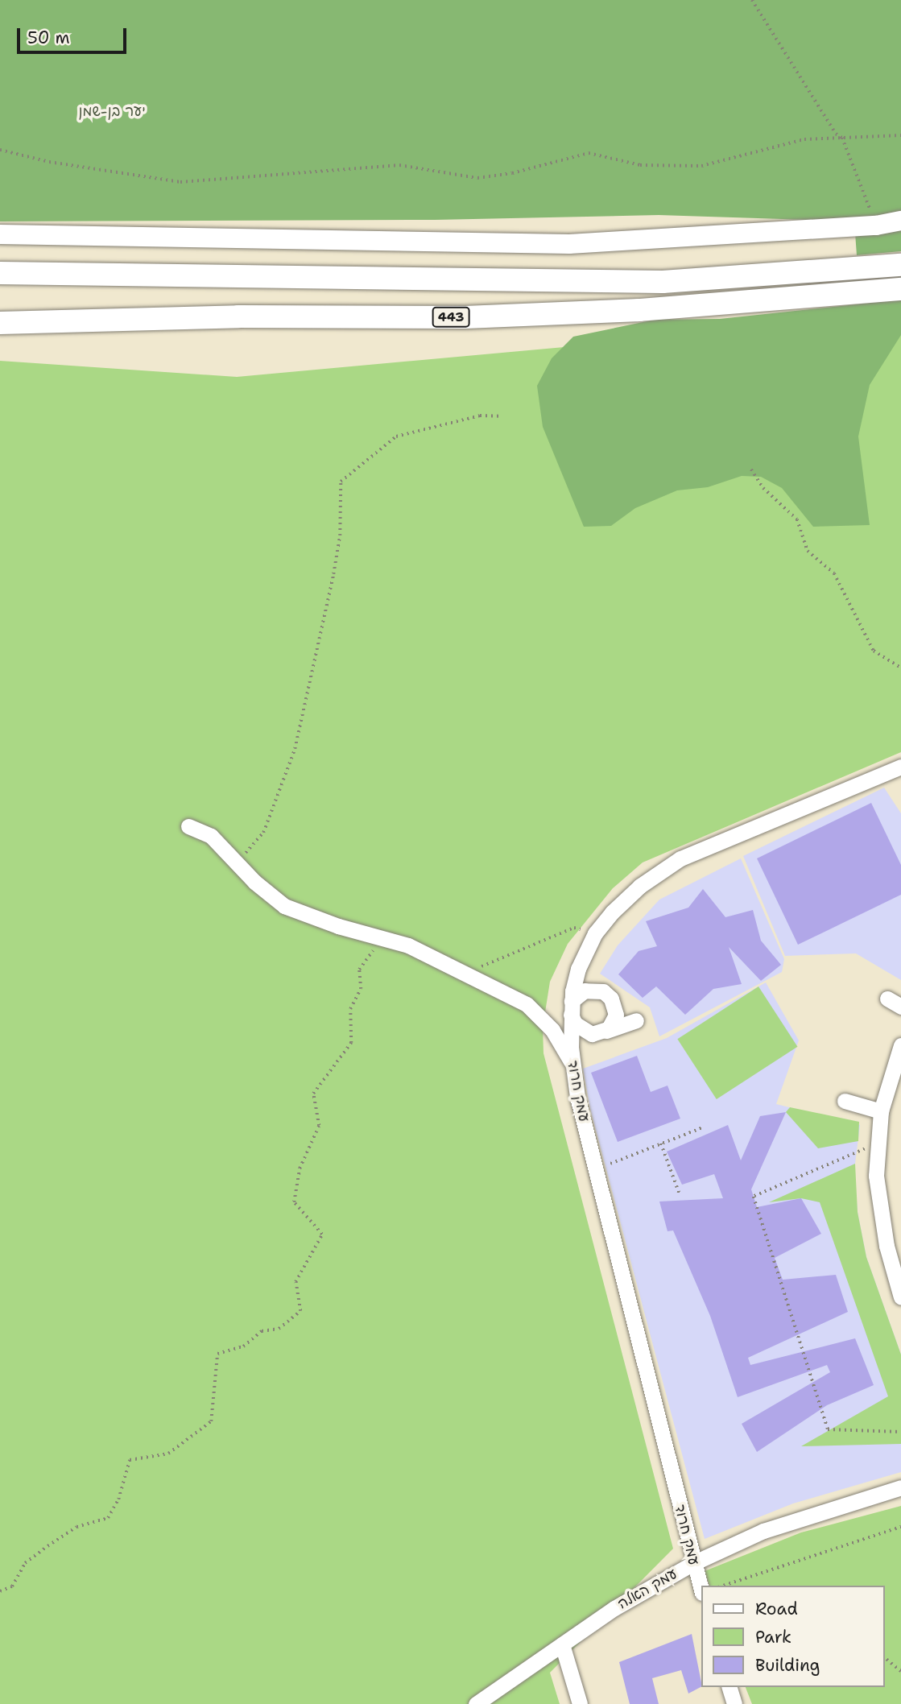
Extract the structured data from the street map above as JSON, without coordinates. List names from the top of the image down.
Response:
{
  "streets": {
    "highway": ["443"],
    "street": ["עמק חרוד", "עמק האלה"]
  },
  "crossings": [
    ["עמק חרוד", "עמק האלה"]
  ],
  "parks": ["יער בן-שמן"],
  "legend": ["Road", "Park", "Building"],
  "scale_bar": "50 m"
}
